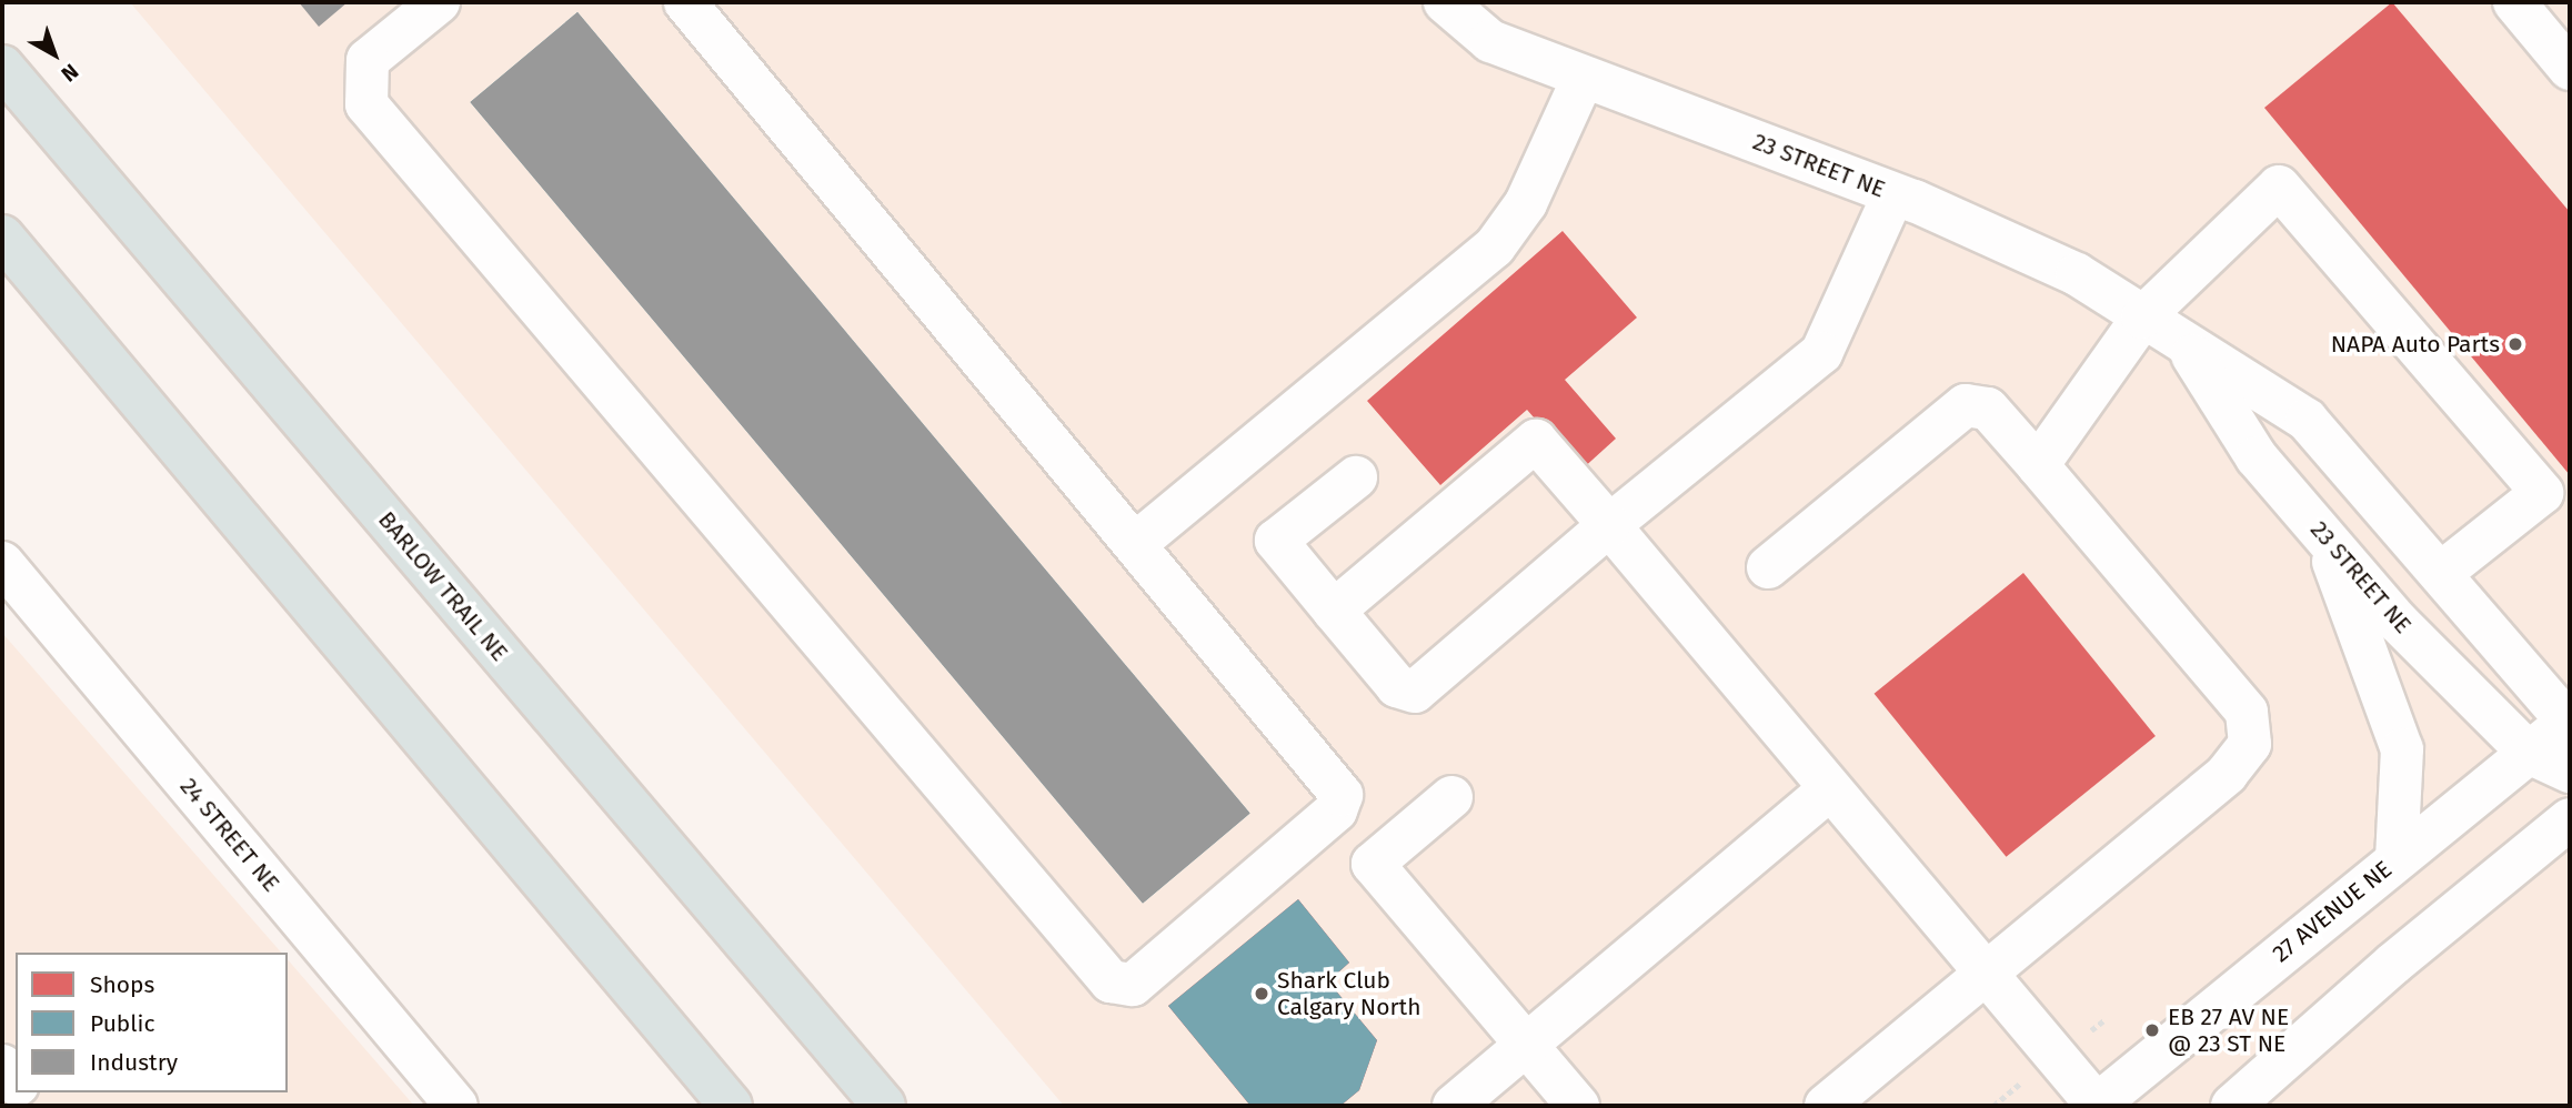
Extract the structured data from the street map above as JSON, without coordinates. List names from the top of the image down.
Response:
{
  "streets": {
    "main road": ["BARLOW TRAIL NE"],
    "street": ["23 STREET NE", "24 STREET NE", "27 AVENUE NE"]
  },
  "crossings": [
    ["23 STREET NE", "27 AVENUE NE"]
  ],
  "places": ["NAPA Auto Parts", "Shark Club Calgary North", "EB 27 AV NE @ 23 ST NE"],
  "legend": ["Shops", "Public", "Industry"],
  "north": "bottom right"
}
